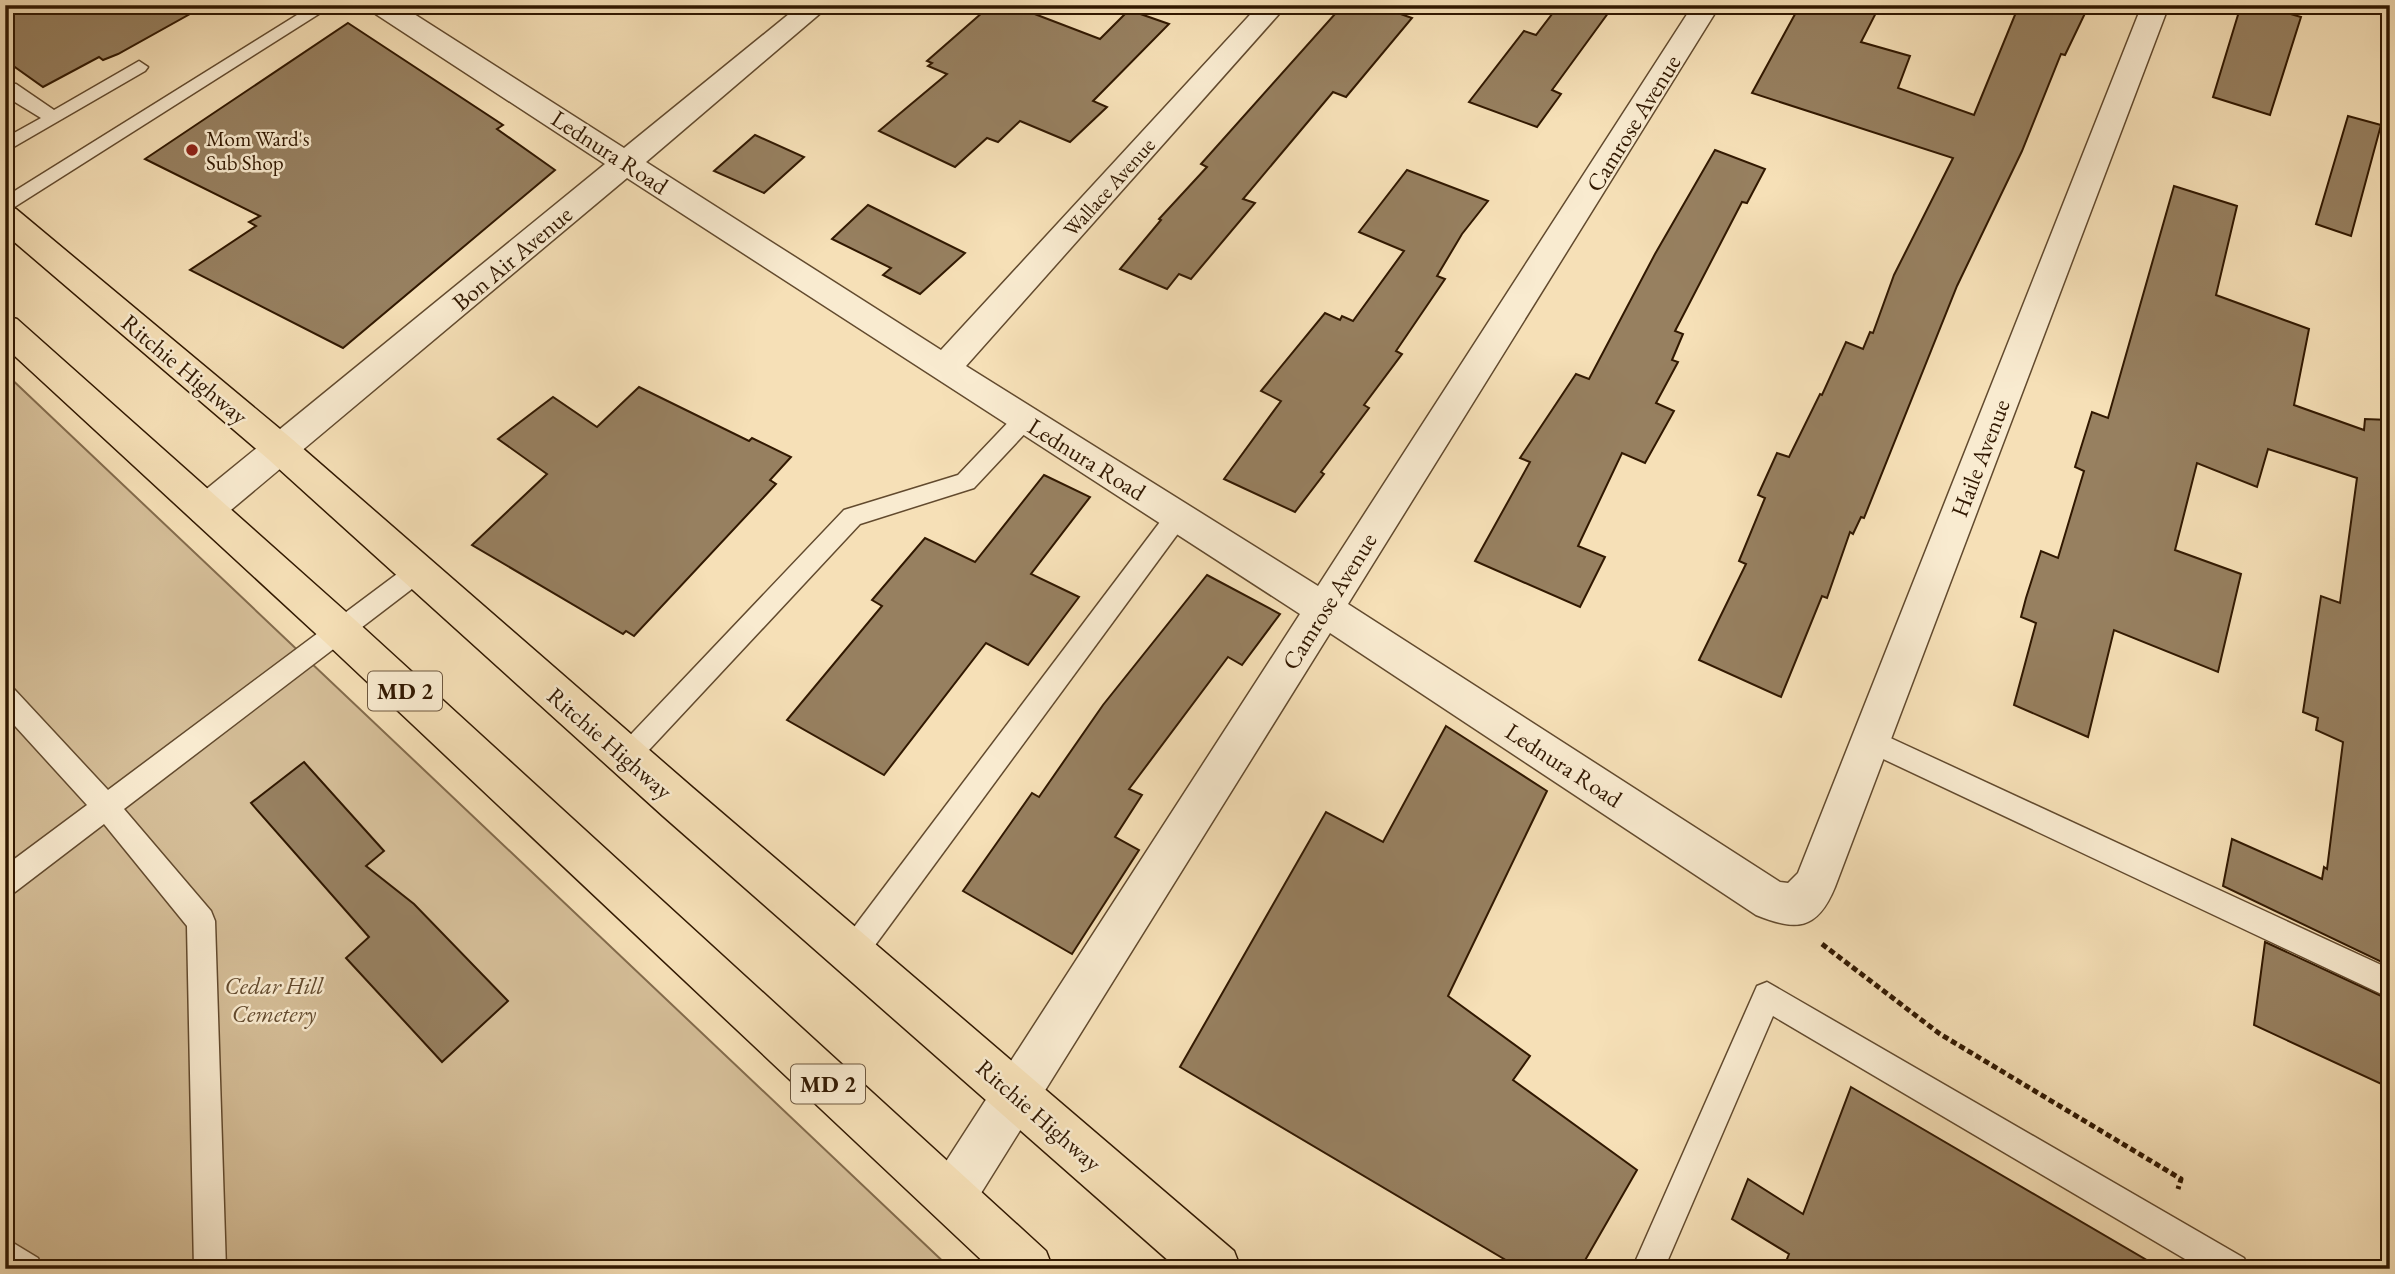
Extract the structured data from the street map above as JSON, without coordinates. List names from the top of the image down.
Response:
{
  "streets": {
    "main road": ["Ritchie Highway", "MD 2"],
    "street": [
      "Camrose Avenue",
      "Lednura Road",
      "Wallace Avenue",
      "Bon Air Avenue",
      "Haile Avenue"
    ]
  },
  "crossings": [
    ["Camrose Avenue", "Lednura Road"],
    ["Camrose Avenue", "Ritchie Highway"],
    ["Camrose Avenue", "MD 2"],
    ["Lednura Road", "Wallace Avenue"],
    ["Lednura Road", "Bon Air Avenue"],
    ["Lednura Road", "Haile Avenue"],
    ["Bon Air Avenue", "Ritchie Highway"],
    ["Bon Air Avenue", "MD 2"]
  ],
  "parks": ["Cedar Hill Cemetery"],
  "places": ["Mom Ward's Sub Shop"]
}
